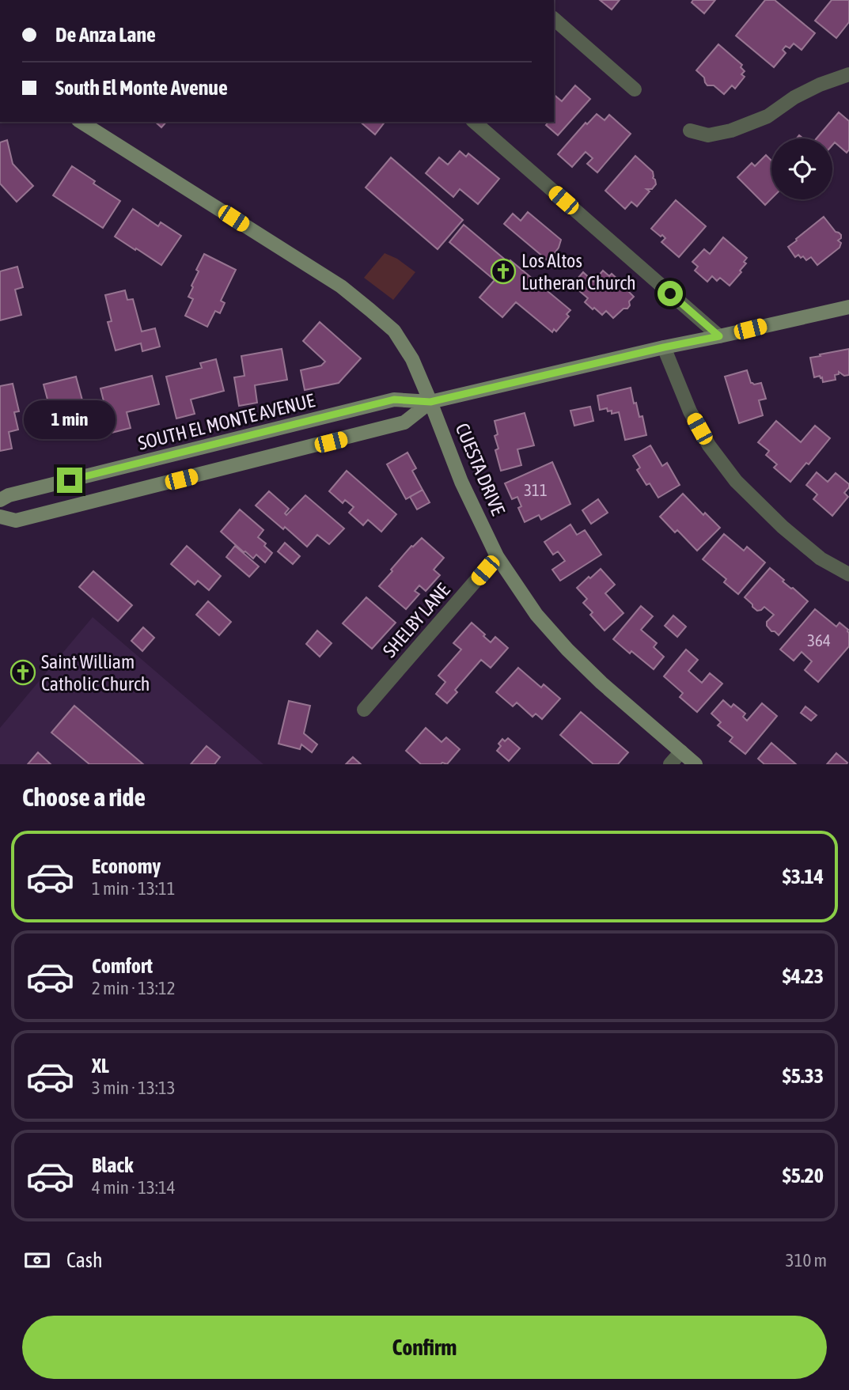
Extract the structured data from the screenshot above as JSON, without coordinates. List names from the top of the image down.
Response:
{
  "streets": {
    "main road": ["SOUTH EL MONTE AVENUE", "CUESTA DRIVE"],
    "street": ["SHELBY LANE"]
  },
  "crossings": [
    ["SOUTH EL MONTE AVENUE", "CUESTA DRIVE"],
    ["CUESTA DRIVE", "SHELBY LANE"]
  ],
  "places": {
    "church": ["Los Altos Lutheran Church", "Saint William Catholic Church"]
  },
  "house_numbers": ["311", "364"],
  "page": {
    "banner": ["De Anza Lane", "South El Monte Avenue"],
    "bubble": "1 min",
    "heading": "Choose a ride",
    "list": [
      {
        "name": "Economy",
        "note": "1 min · 13:11",
        "value": "$3.14"
      },
      {
        "name": "Comfort",
        "note": "2 min · 13:12",
        "value": "$4.23"
      },
      {
        "name": "XL",
        "note": "3 min · 13:13",
        "value": "$5.33"
      },
      {
        "name": "Black",
        "note": "4 min · 13:14",
        "value": "$5.20"
      }
    ],
    "pay": ["Cash", "310 m"],
    "buttons": "Confirm"
  }
}
